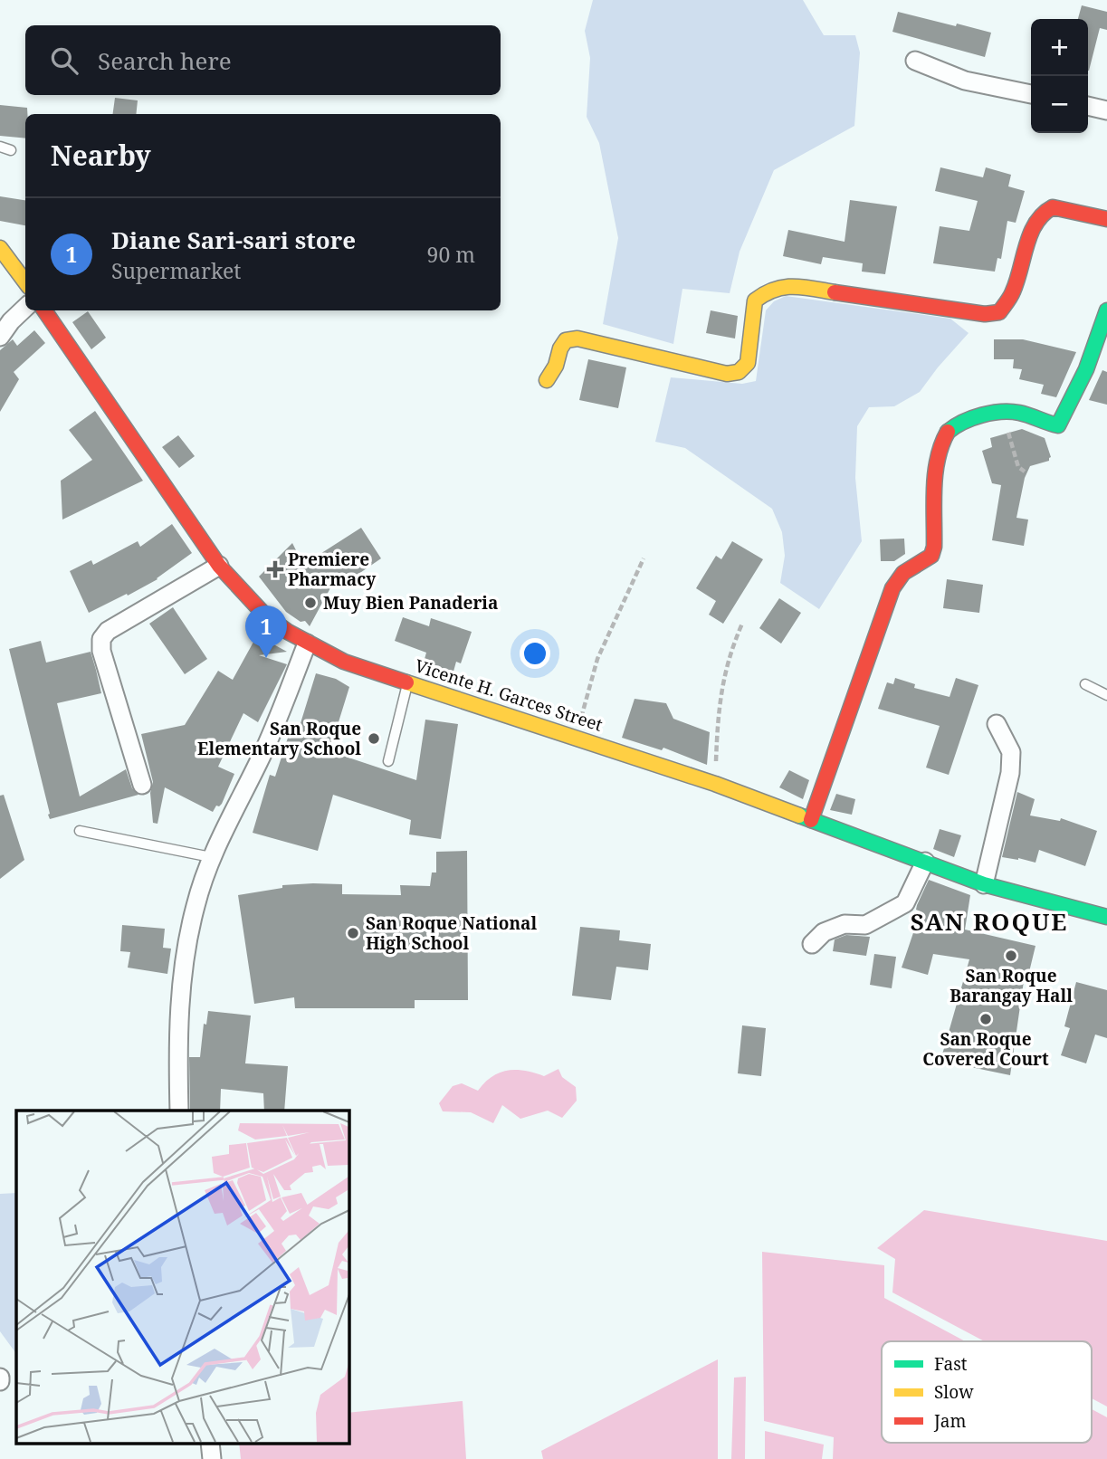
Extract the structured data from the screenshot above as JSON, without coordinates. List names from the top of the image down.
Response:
{
  "streets": {
    "street": ["Vicente H. Garces Street"]
  },
  "districts": ["SAN ROQUE"],
  "places": {
    "health": ["Premiere Pharmacy"],
    "other": [
      "Muy Bien Panaderia",
      "San Roque Elementary School",
      "San Roque National High School",
      "San Roque Barangay Hall",
      "San Roque Covered Court"
    ]
  },
  "legend": ["Fast", "Slow", "Jam"],
  "page": {
    "map_buttons": ["+", "−"],
    "search": "Search here",
    "heading": "Nearby",
    "list": [
      {
        "mark": "1",
        "name": "Diane Sari-sari store",
        "note": "Supermarket",
        "value": "90 m"
      }
    ],
    "pins": "1"
  }
}
